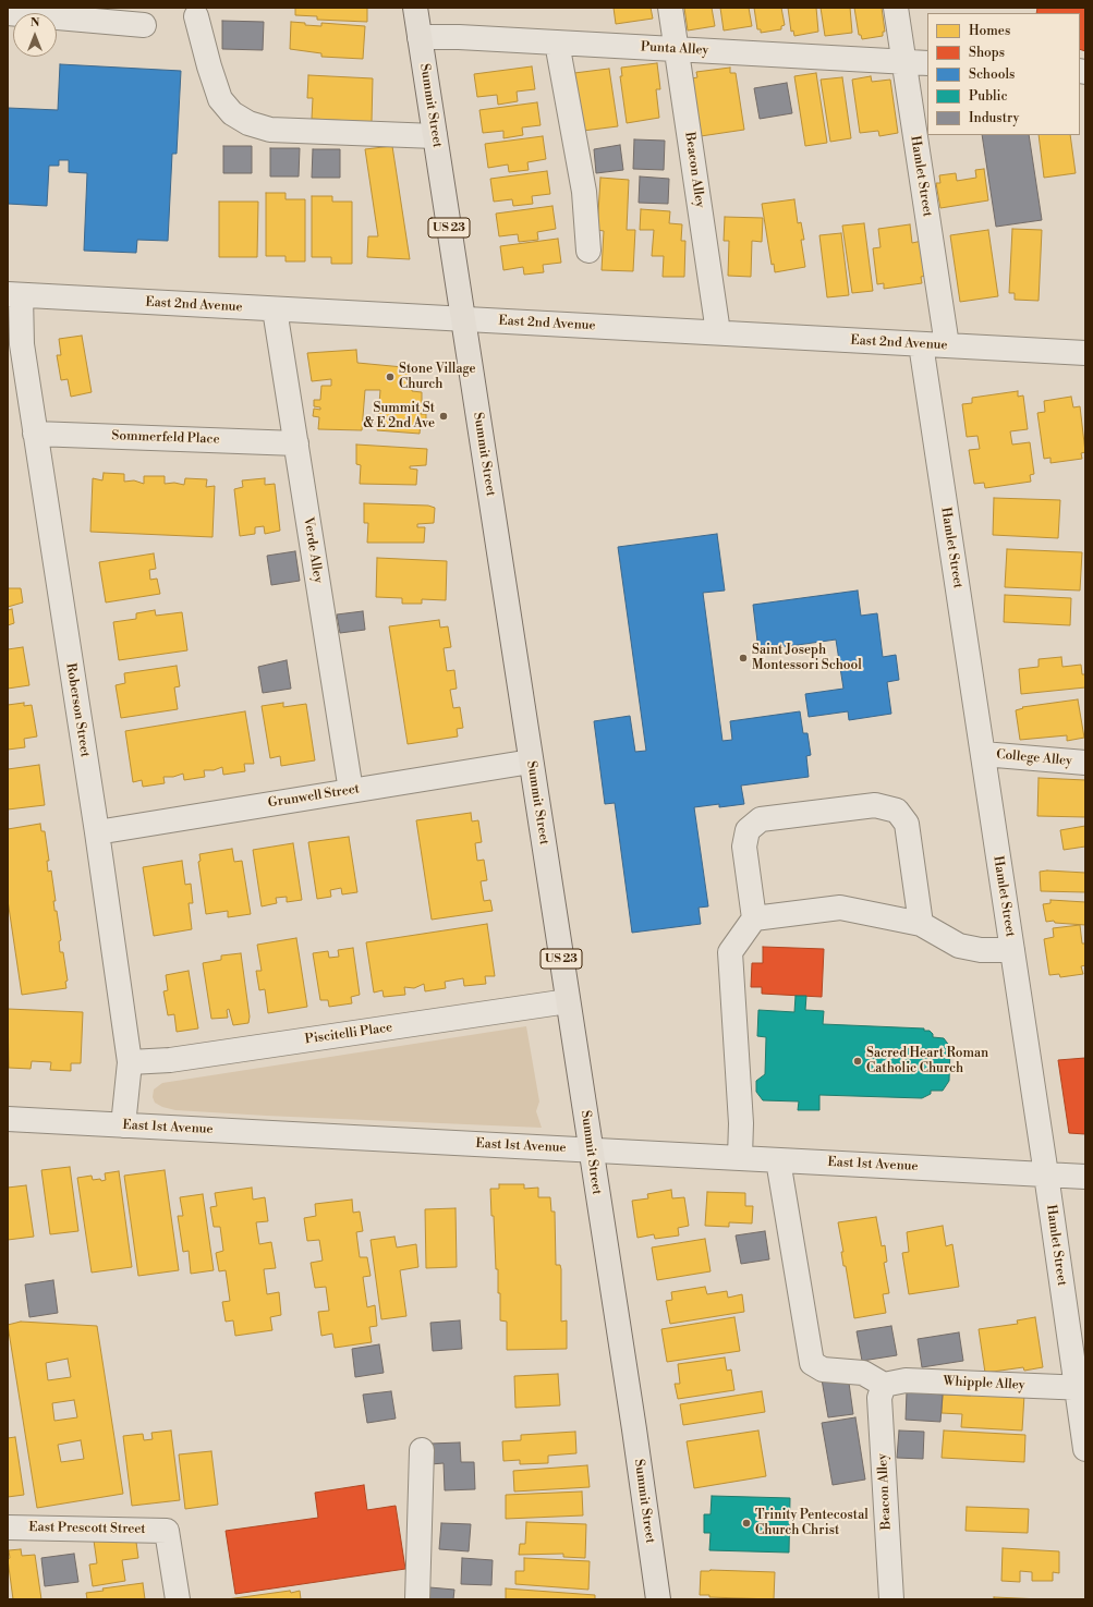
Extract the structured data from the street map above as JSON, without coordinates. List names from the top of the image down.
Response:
{
  "streets": {
    "main road": ["Summit Street", "US 23"],
    "street": [
      "Punta Alley",
      "Beacon Alley",
      "Hamlet Street",
      "East 2nd Avenue",
      "Sommerfeld Place",
      "Verde Alley",
      "Roberson Street",
      "College Alley",
      "Grunwell Street",
      "Piscitelli Place",
      "East 1st Avenue",
      "Whipple Alley",
      "East Prescott Street"
    ]
  },
  "crossings": [
    ["Punta Alley", "Summit Street"],
    ["Punta Alley", "Beacon Alley"],
    ["Punta Alley", "Hamlet Street"],
    ["Summit Street", "East 2nd Avenue"],
    ["Summit Street", "Grunwell Street"],
    ["Summit Street", "Piscitelli Place"],
    ["Summit Street", "East 1st Avenue"],
    ["Beacon Alley", "East 2nd Avenue"],
    ["Beacon Alley", "Whipple Alley"],
    ["Hamlet Street", "East 2nd Avenue"],
    ["Hamlet Street", "College Alley"],
    ["Hamlet Street", "East 1st Avenue"],
    ["Hamlet Street", "Whipple Alley"],
    ["East 2nd Avenue", "Verde Alley"],
    ["East 2nd Avenue", "Roberson Street"],
    ["Sommerfeld Place", "Verde Alley"],
    ["Sommerfeld Place", "Roberson Street"],
    ["Verde Alley", "Grunwell Street"],
    ["Roberson Street", "Grunwell Street"],
    ["Roberson Street", "Piscitelli Place"],
    ["Roberson Street", "East 1st Avenue"]
  ],
  "places": [
    "Stone Village Church",
    "Summit St & E 2nd Ave",
    "Saint Joseph Montessori School",
    "Sacred Heart Roman Catholic Church",
    "Trinity Pentecostal Church Christ"
  ],
  "legend": [
    "Homes",
    "Shops",
    "Schools",
    "Public",
    "Industry"
  ],
  "north": "top"
}
